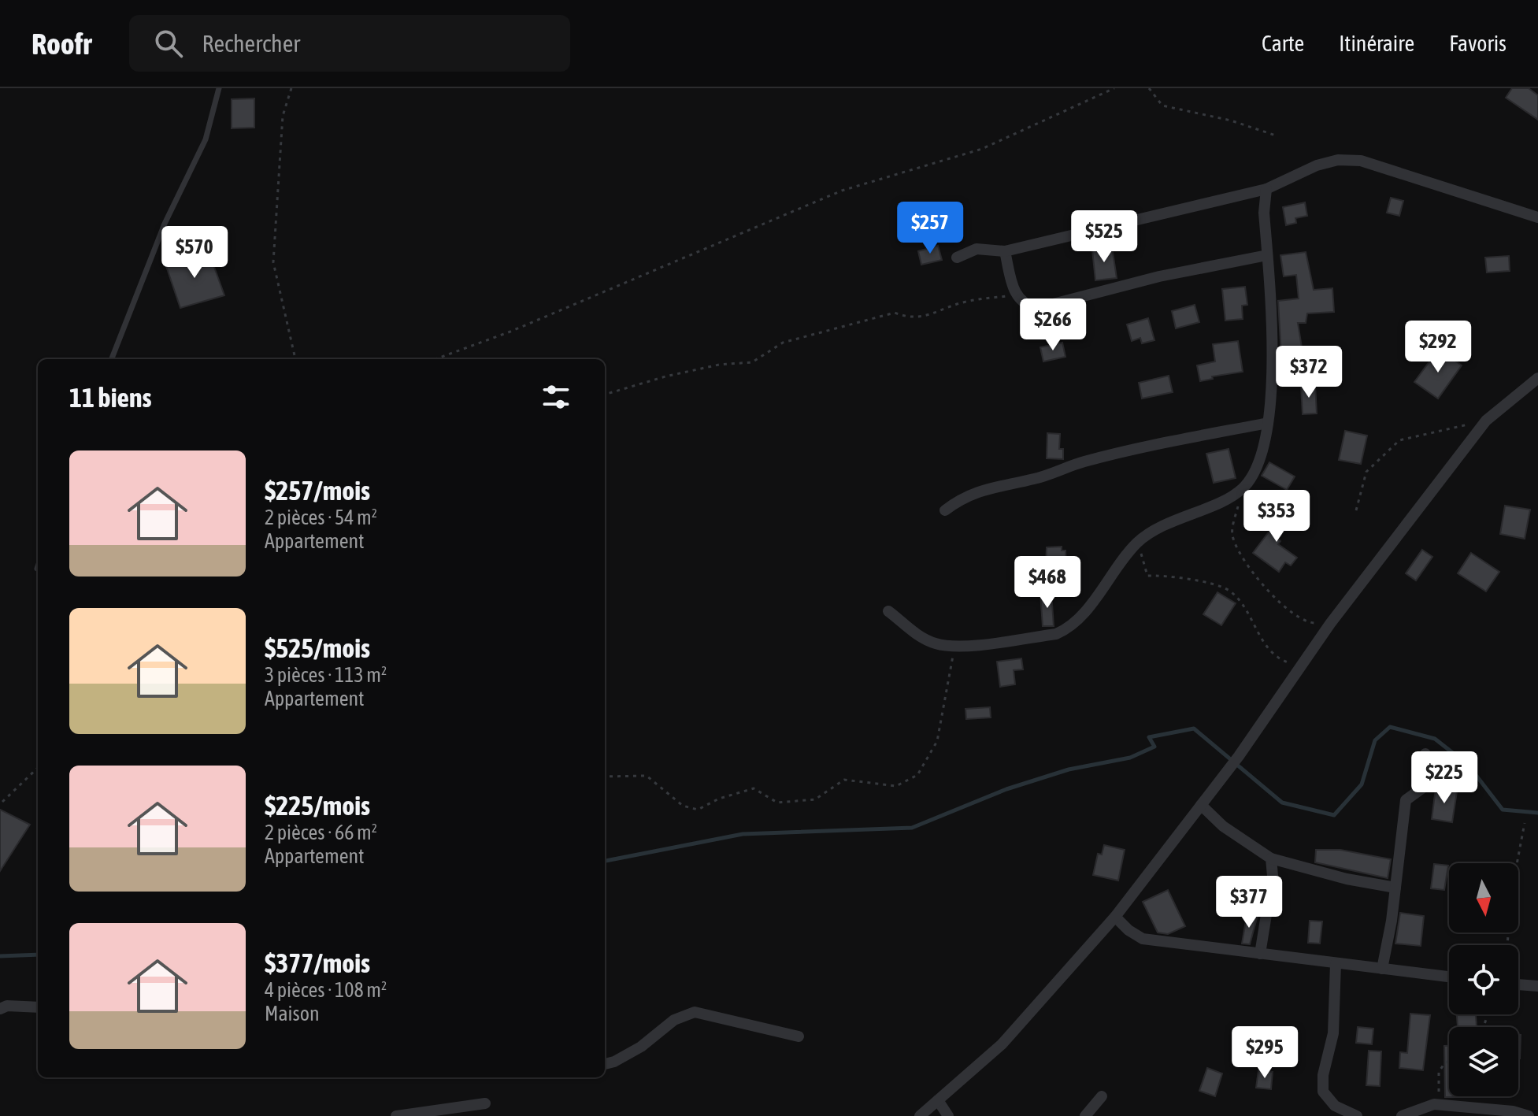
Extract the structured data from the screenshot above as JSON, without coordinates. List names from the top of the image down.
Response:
{
  "north": "bottom",
  "page": {
    "header": "Roofr",
    "search": "Rechercher",
    "nav": ["Carte", "Itinéraire", "Favoris"],
    "price": [
      "$257",
      "$525",
      "$570",
      "$266",
      "$292",
      "$372",
      "$353",
      "$468",
      "$225",
      "$377",
      "$295"
    ],
    "heading": "11 biens",
    "list": [
      {
        "name": "$257/mois",
        "note": "2 pièces · 54 m² · Appartement"
      },
      {
        "name": "$525/mois",
        "note": "3 pièces · 113 m² · Appartement"
      },
      {
        "name": "$225/mois",
        "note": "2 pièces · 66 m² · Appartement"
      },
      {
        "name": "$377/mois",
        "note": "4 pièces · 108 m² · Maison"
      }
    ]
  }
}
